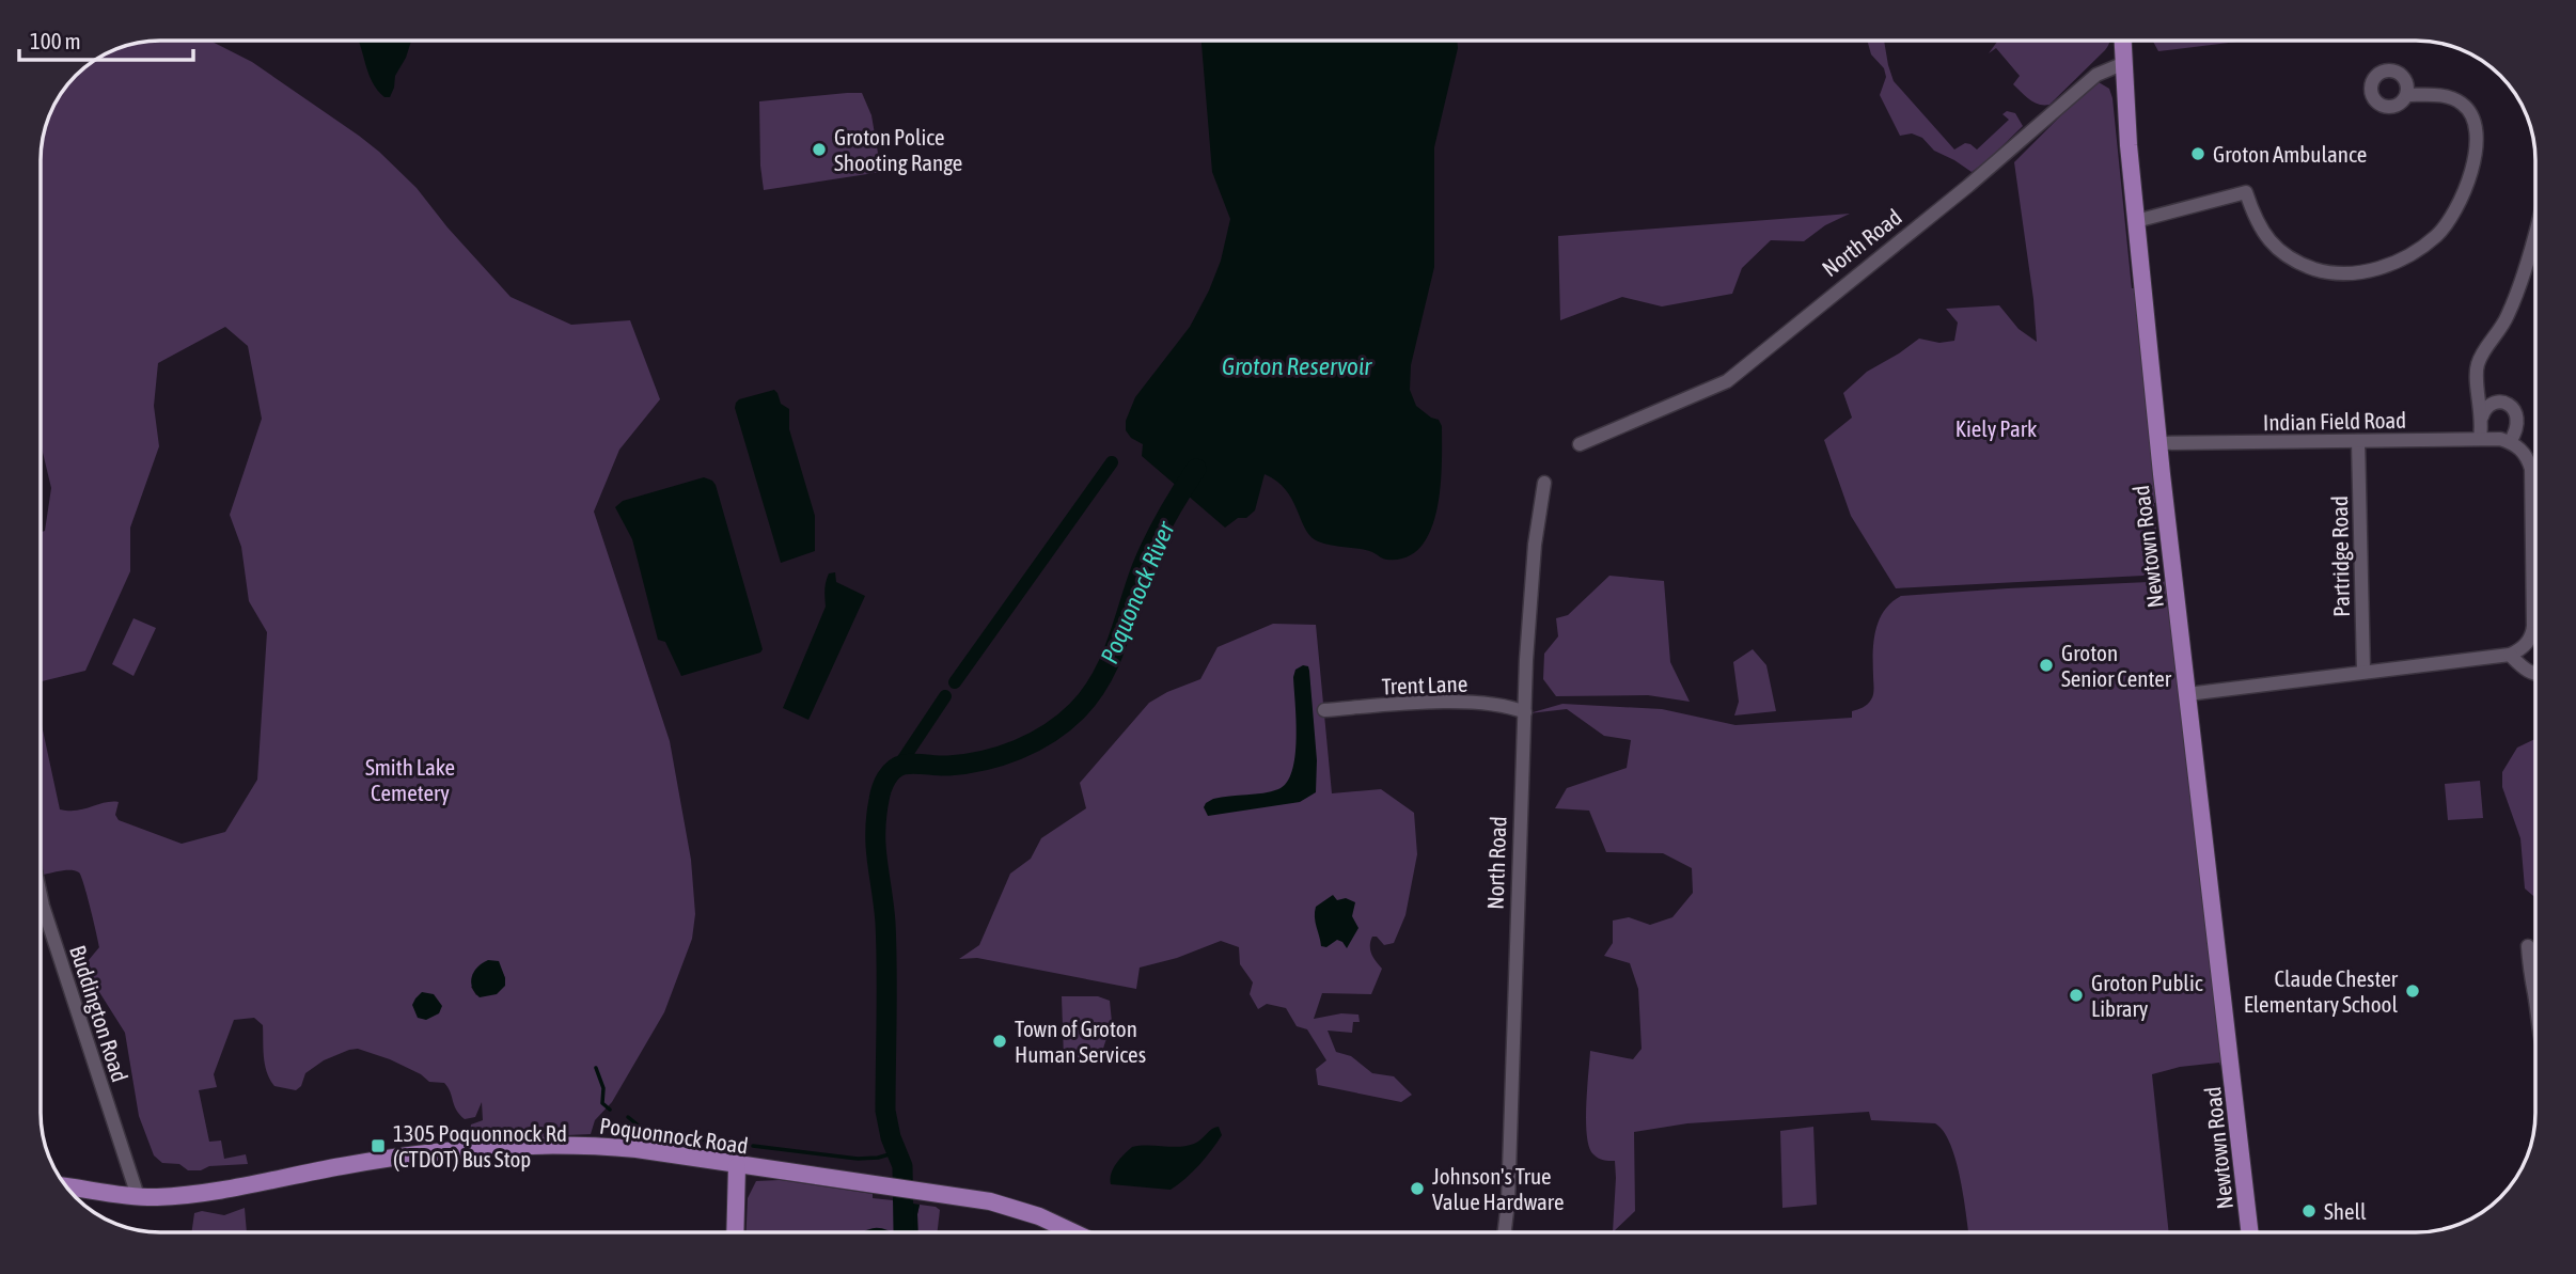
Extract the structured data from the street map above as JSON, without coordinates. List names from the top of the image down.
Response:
{
  "streets": {
    "main road": ["Newtown Road", "Poquonnock Road"],
    "street": [
      "North Road",
      "Indian Field Road",
      "Partridge Road",
      "Trent Lane",
      "Buddington Road"
    ]
  },
  "crossings": [
    ["North Road", "Newtown Road"],
    ["North Road", "Trent Lane"],
    ["Indian Field Road", "Newtown Road"],
    ["Indian Field Road", "Partridge Road"],
    ["Buddington Road", "Poquonnock Road"]
  ],
  "water": ["Groton Reservoir", "Poquonock River"],
  "parks": ["Kiely Park", "Smith Lake Cemetery"],
  "places": {
    "other": [
      "Groton Police Shooting Range",
      "Groton Ambulance",
      "Groton Senior Center",
      "Claude Chester Elementary School",
      "Groton Public Library",
      "Town of Groton Human Services",
      "Johnson's True Value Hardware",
      "Shell"
    ],
    "transit": ["1305 Poquonnock Rd (CTDOT) Bus Stop"]
  },
  "scale_bar": "100 m"
}
